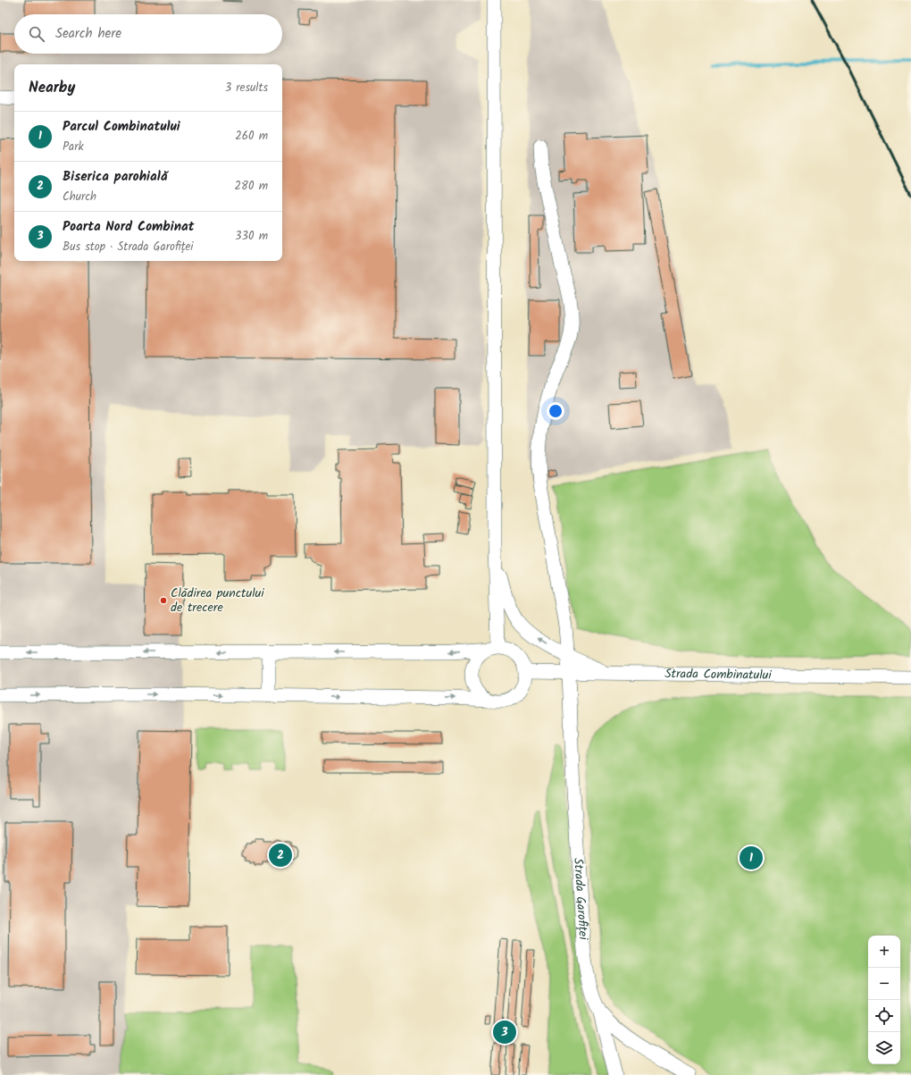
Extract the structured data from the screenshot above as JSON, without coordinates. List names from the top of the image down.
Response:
{
  "streets": {
    "street": ["Strada Combinatului", "Strada Garofiței"]
  },
  "crossings": [
    ["Strada Combinatului", "Strada Garofiței"]
  ],
  "places": ["Clădirea punctului de trecere"],
  "page": {
    "search": "Search here",
    "heading": ["Nearby", "3 results"],
    "list": [
      {
        "mark": "1",
        "name": "Parcul Combinatului",
        "note": "Park",
        "value": "260 m"
      },
      {
        "mark": "2",
        "name": "Biserica parohială",
        "note": "Church",
        "value": "280 m"
      },
      {
        "mark": "3",
        "name": "Poarta Nord Combinat",
        "note": "Bus stop · Strada Garofiței",
        "value": "330 m"
      }
    ],
    "pins": ["2", "1", "3"],
    "map_buttons": ["+", "−"]
  }
}
